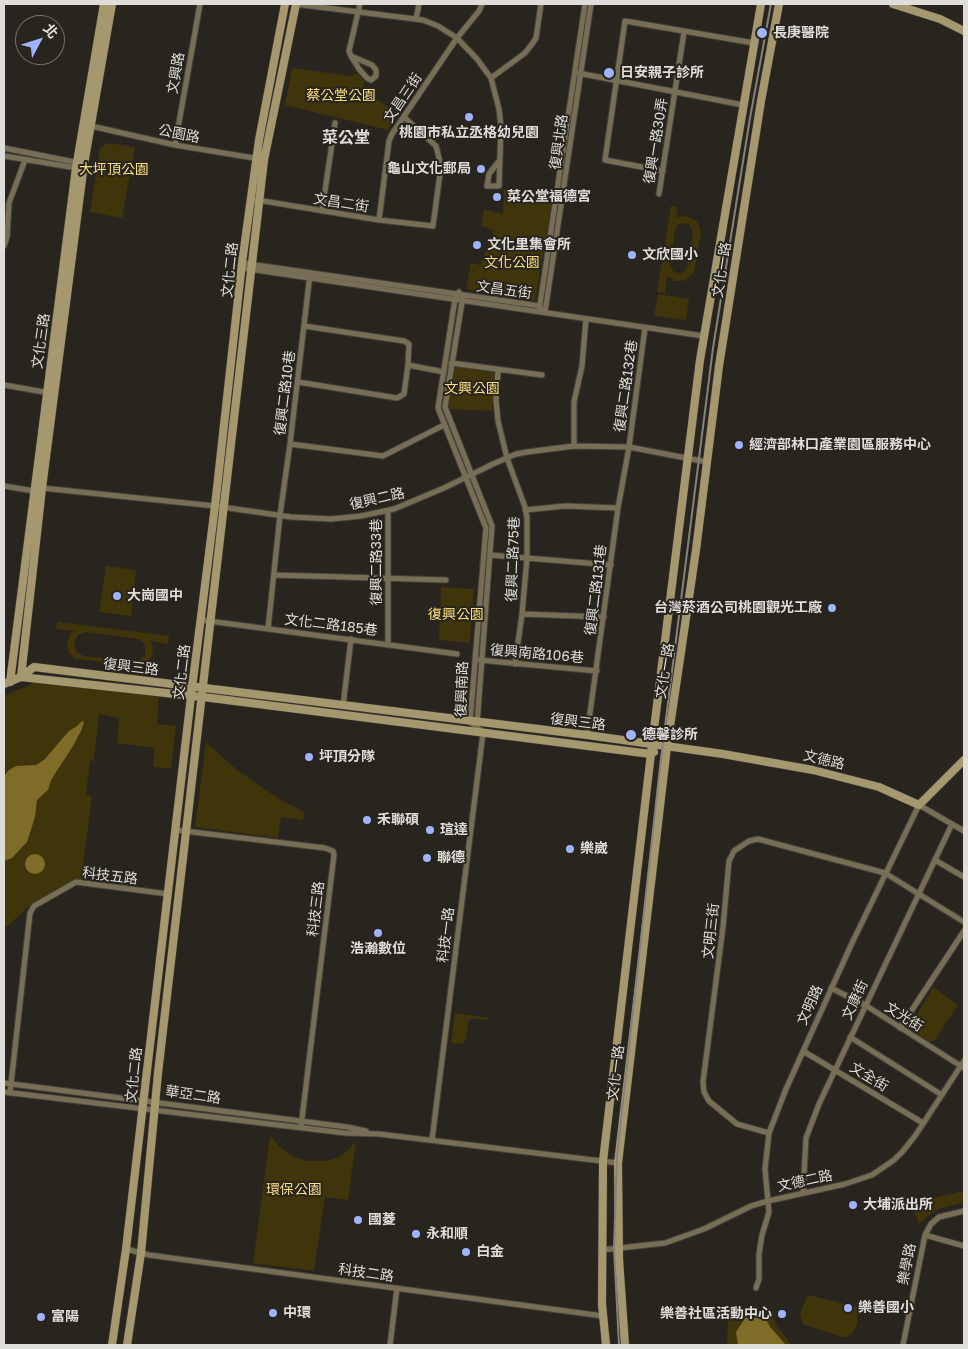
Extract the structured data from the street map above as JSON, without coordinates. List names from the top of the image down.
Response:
{
  "streets": {
    "street": [
      "文興路",
      "文昌三街",
      "公園路",
      "復興一路30弄",
      "復興北路",
      "文昌二街",
      "文化二路",
      "文化一路",
      "文昌五街",
      "文化三路",
      "復興二路132巷",
      "復興二路10巷",
      "復興二路",
      "復興二路75巷",
      "復興二路33巷",
      "復興二路131巷",
      "文化二路185巷",
      "復興南路106巷",
      "復興三路",
      "復興南路",
      "文德路",
      "科技五路",
      "科技三路",
      "文明三街",
      "科技一路",
      "文康街",
      "文明路",
      "文光街",
      "文全街",
      "華亞二路",
      "文德二路",
      "樂學路",
      "科技二路"
    ]
  },
  "crossings": [
    ["文興路", "公園路"],
    ["文昌三街", "文昌二街"],
    ["公園路", "文化二路"],
    ["公園路", "文化三路"],
    ["復興北路", "文昌五街"],
    ["文昌二街", "文化二路"],
    ["文化二路", "文昌五街"],
    ["文化二路", "復興二路"],
    ["文化二路", "文化二路185巷"],
    ["文化二路", "復興三路"],
    ["文化二路", "科技五路"],
    ["文化二路", "科技三路"],
    ["文化二路", "華亞二路"],
    ["文化二路", "科技二路"],
    ["文化一路", "文昌五街"],
    ["文化一路", "復興二路"],
    ["文化一路", "復興三路"],
    ["文化一路", "文德路"],
    ["文化一路", "華亞二路"],
    ["文化一路", "文德二路"],
    ["文化一路", "科技二路"],
    ["文昌五街", "復興二路132巷"],
    ["文昌五街", "復興二路10巷"],
    ["文昌五街", "復興南路"],
    ["文化三路", "復興二路"],
    ["文化三路", "復興三路"],
    ["復興二路132巷", "復興二路"],
    ["復興二路132巷", "復興二路131巷"],
    ["復興二路10巷", "復興二路"],
    ["復興二路10巷", "文化二路185巷"],
    ["復興二路", "復興二路75巷"],
    ["復興二路", "復興二路33巷"],
    ["復興二路", "復興二路131巷"],
    ["復興二路", "復興南路"],
    ["復興二路75巷", "復興南路106巷"],
    ["復興二路33巷", "文化二路185巷"],
    ["復興二路131巷", "復興南路106巷"],
    ["復興二路131巷", "復興三路"],
    ["復興南路106巷", "復興南路"],
    ["復興三路", "復興南路"],
    ["復興三路", "科技一路"],
    ["復興南路", "科技一路"],
    ["文德路", "文康街"],
    ["文德路", "文明路"],
    ["科技五路", "華亞二路"],
    ["科技三路", "華亞二路"],
    ["文明三街", "文康街"],
    ["文明三街", "文明路"],
    ["科技一路", "華亞二路"],
    ["文康街", "文光街"],
    ["文康街", "文全街"],
    ["文康街", "文德二路"],
    ["文明路", "文光街"],
    ["文明路", "文全街"],
    ["文明路", "文德二路"],
    ["文光街", "文德二路"],
    ["文全街", "文德二路"]
  ],
  "districts": ["菜公堂"],
  "parks": [
    "蔡公堂公園",
    "大坪頂公園",
    "文化公園",
    "文興公園",
    "復興公園",
    "環保公園"
  ],
  "places": [
    "長庚醫院",
    "日安親子診所",
    "桃園市私立丞格幼兒園",
    "龜山文化郵局",
    "菜公堂福德宮",
    "文化里集會所",
    "文欣國小",
    "經濟部林口產業園區服務中心",
    "大崗國中",
    "台灣菸酒公司桃園觀光工廠",
    "德馨診所",
    "坪頂分隊",
    "禾聯碩",
    "瑄達",
    "樂崴",
    "聯德",
    "浩瀚數位",
    "大埔派出所",
    "國菱",
    "永和順",
    "白金",
    "樂善國小",
    "中環",
    "樂善社區活動中心",
    "富陽"
  ],
  "north": "top right"
}
